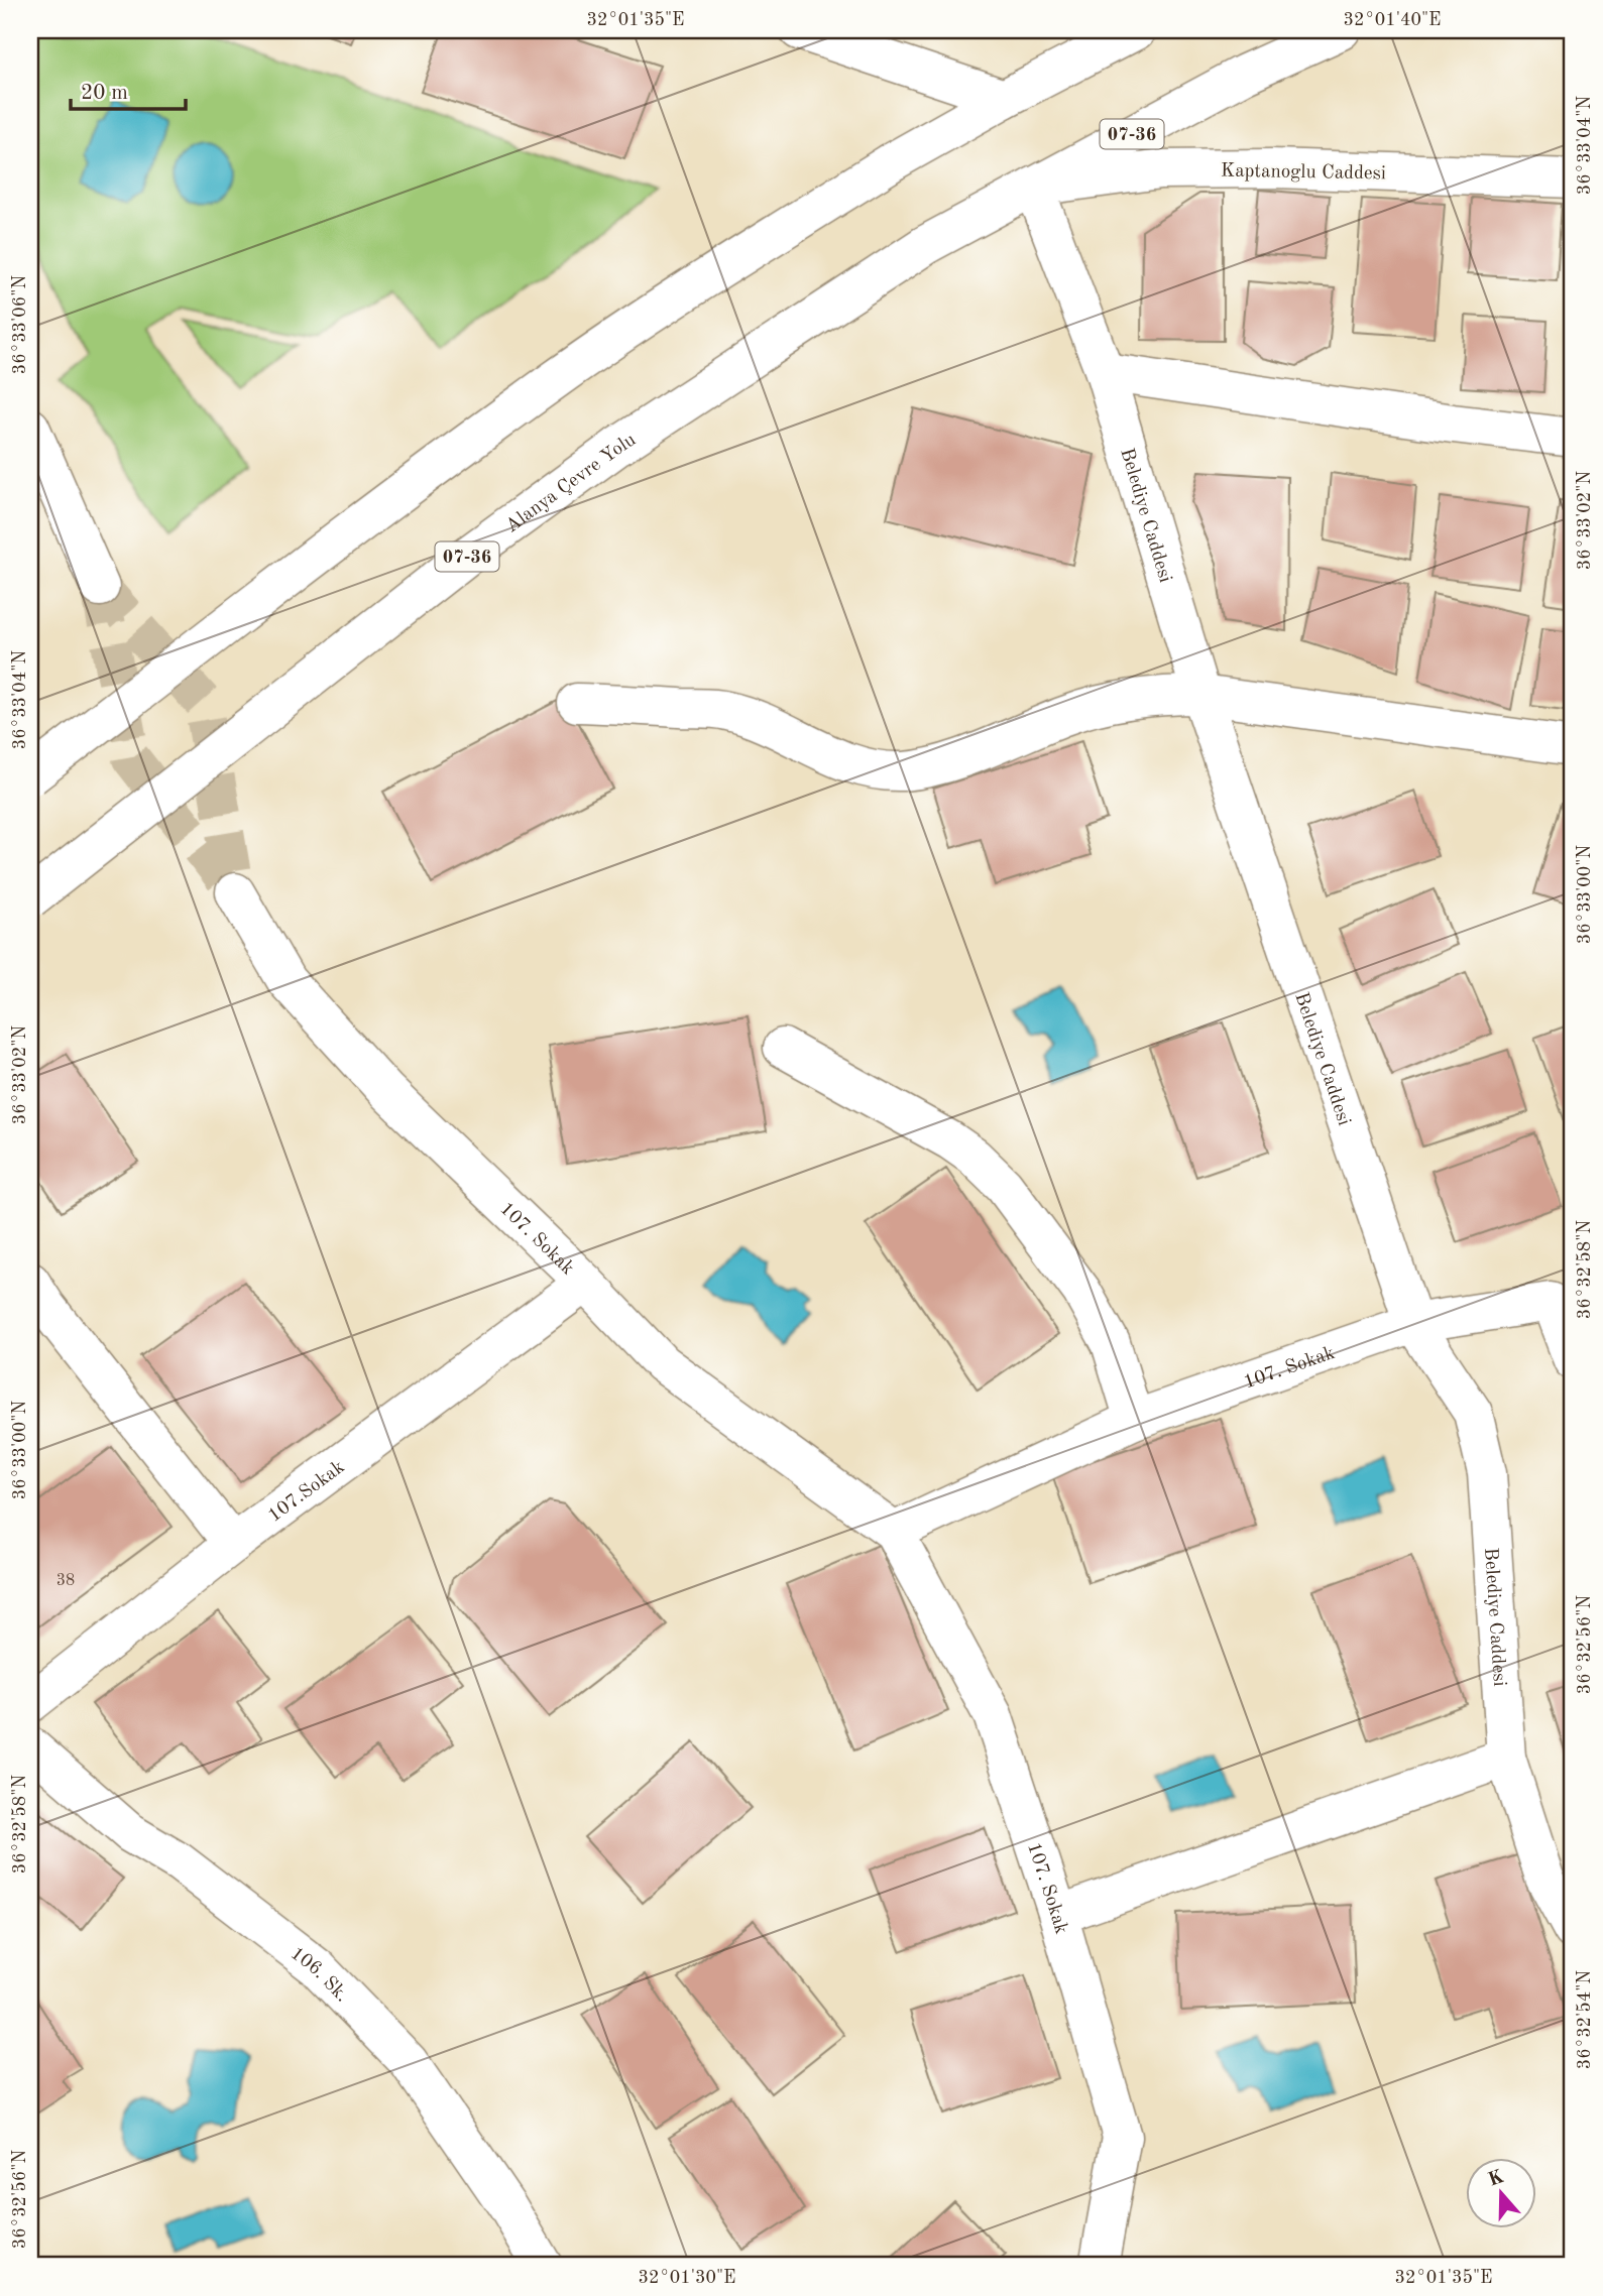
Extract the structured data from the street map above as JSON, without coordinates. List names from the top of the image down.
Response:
{
  "streets": {
    "main road": [
      "07-36",
      "Kaptanoglu Caddesi",
      "Alanya Çevre Yolu",
      "Belediye Caddesi",
      "107. Sokak",
      "107.Sokak",
      "106. Sk."
    ]
  },
  "crossings": [
    ["07-36", "Kaptanoglu Caddesi"],
    ["07-36", "Alanya Çevre Yolu"],
    ["07-36", "Belediye Caddesi"],
    ["Kaptanoglu Caddesi", "Alanya Çevre Yolu"],
    ["Kaptanoglu Caddesi", "Belediye Caddesi"],
    ["Alanya Çevre Yolu", "Belediye Caddesi"],
    ["Belediye Caddesi", "107. Sokak"],
    ["107. Sokak", "107.Sokak"]
  ],
  "house_numbers": ["38"],
  "scale_bar": "20 m",
  "north": "top",
  "coordinates": [
    "32°01'35\"E",
    "32°01'40\"E",
    "36°33'04\"N",
    "36°33'06\"N",
    "36°33'02\"N",
    "36°33'00\"N",
    "36°32'58\"N",
    "36°32'56\"N",
    "36°32'54\"N",
    "32°01'30\"E"
  ]
}
